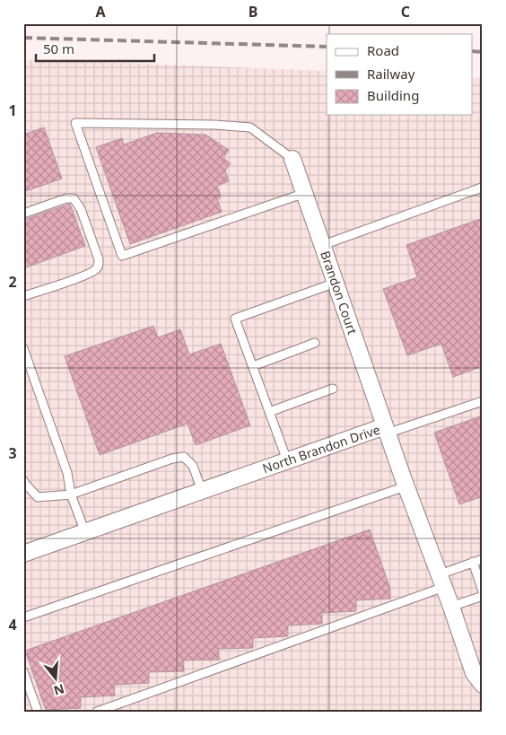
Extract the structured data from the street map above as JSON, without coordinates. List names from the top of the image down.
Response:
{
  "streets": {
    "street": ["Brandon Court", "North Brandon Drive"]
  },
  "crossings": [
    ["Brandon Court", "North Brandon Drive"]
  ],
  "legend": ["Road", "Railway", "Building"],
  "scale_bar": "50 m",
  "north": "bottom",
  "grid": {
    "columns": ["A", "B", "C"],
    "rows": [
      "1",
      "2",
      "3",
      "4"
    ]
  }
}
